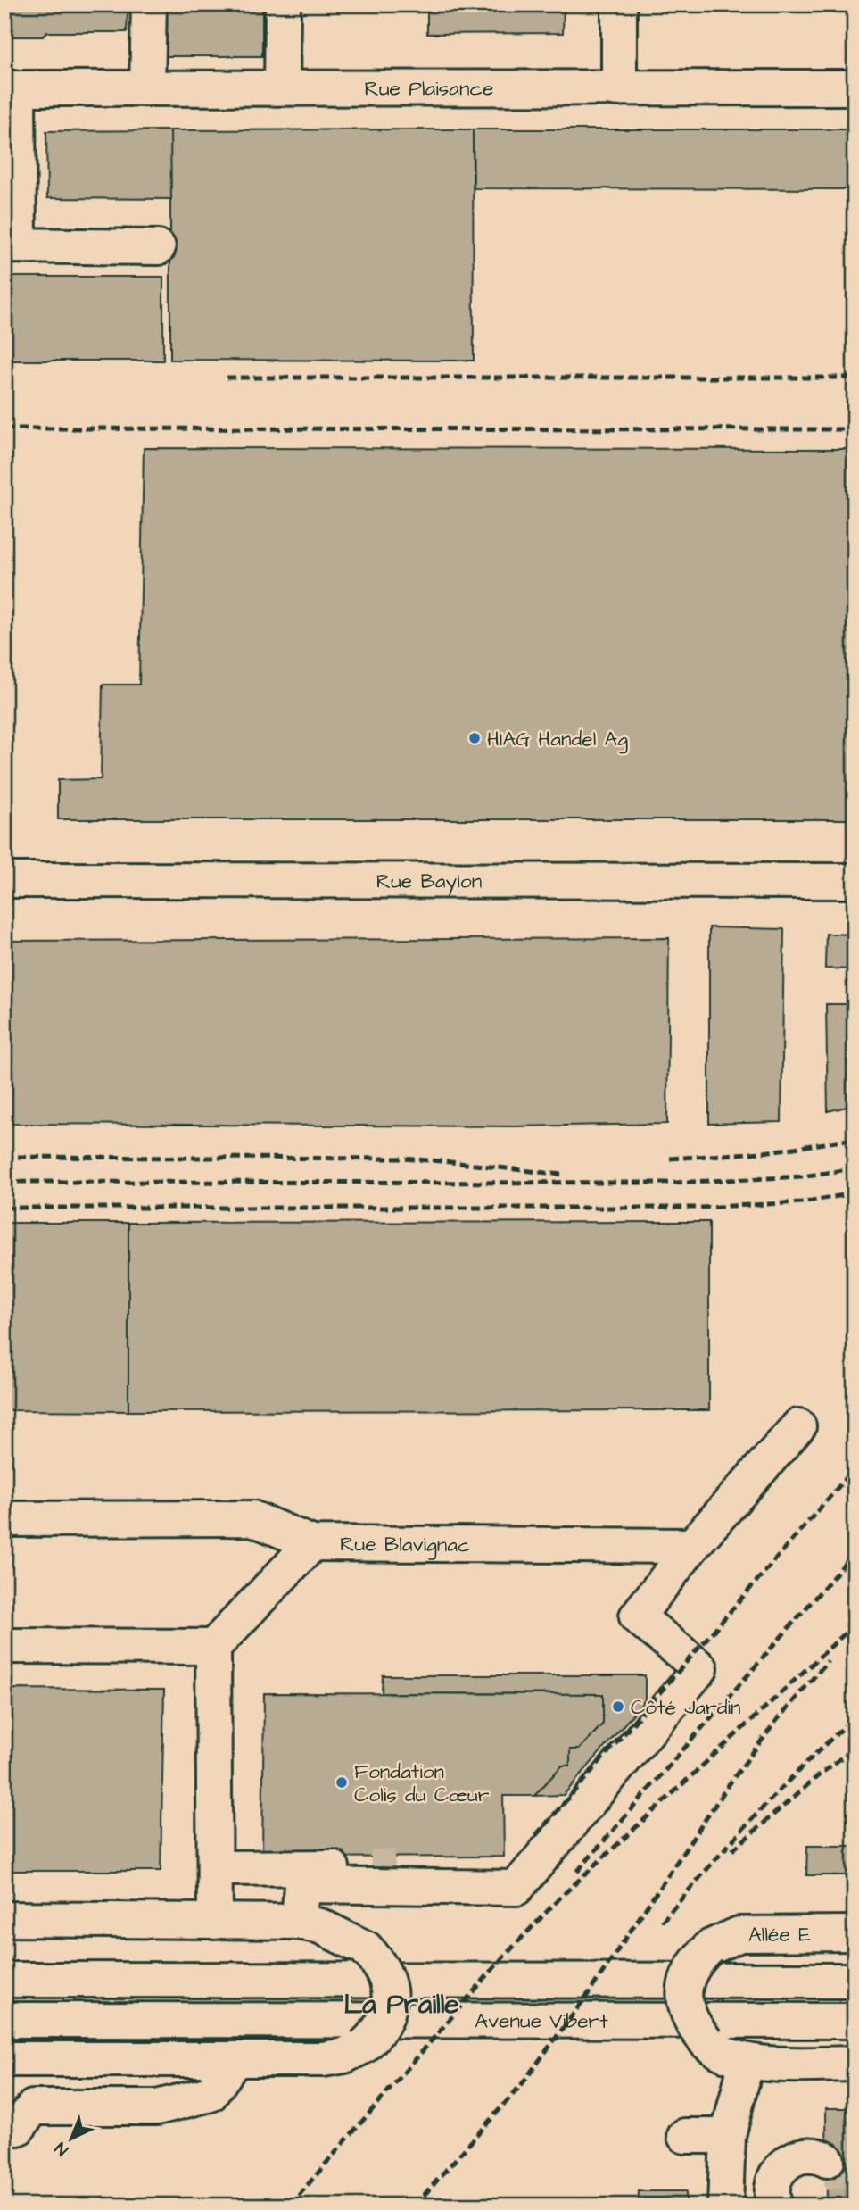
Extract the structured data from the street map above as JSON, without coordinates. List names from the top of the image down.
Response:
{
  "streets": {
    "street": [
      "Rue Plaisance",
      "Rue Baylon",
      "Rue Blavignac",
      "Allée E",
      "Avenue Vibert"
    ]
  },
  "districts": ["La Praille"],
  "places": ["HIAG Handel Ag", "Côté Jardin", "Fondation Colis du Cœur"],
  "north": "bottom left"
}
